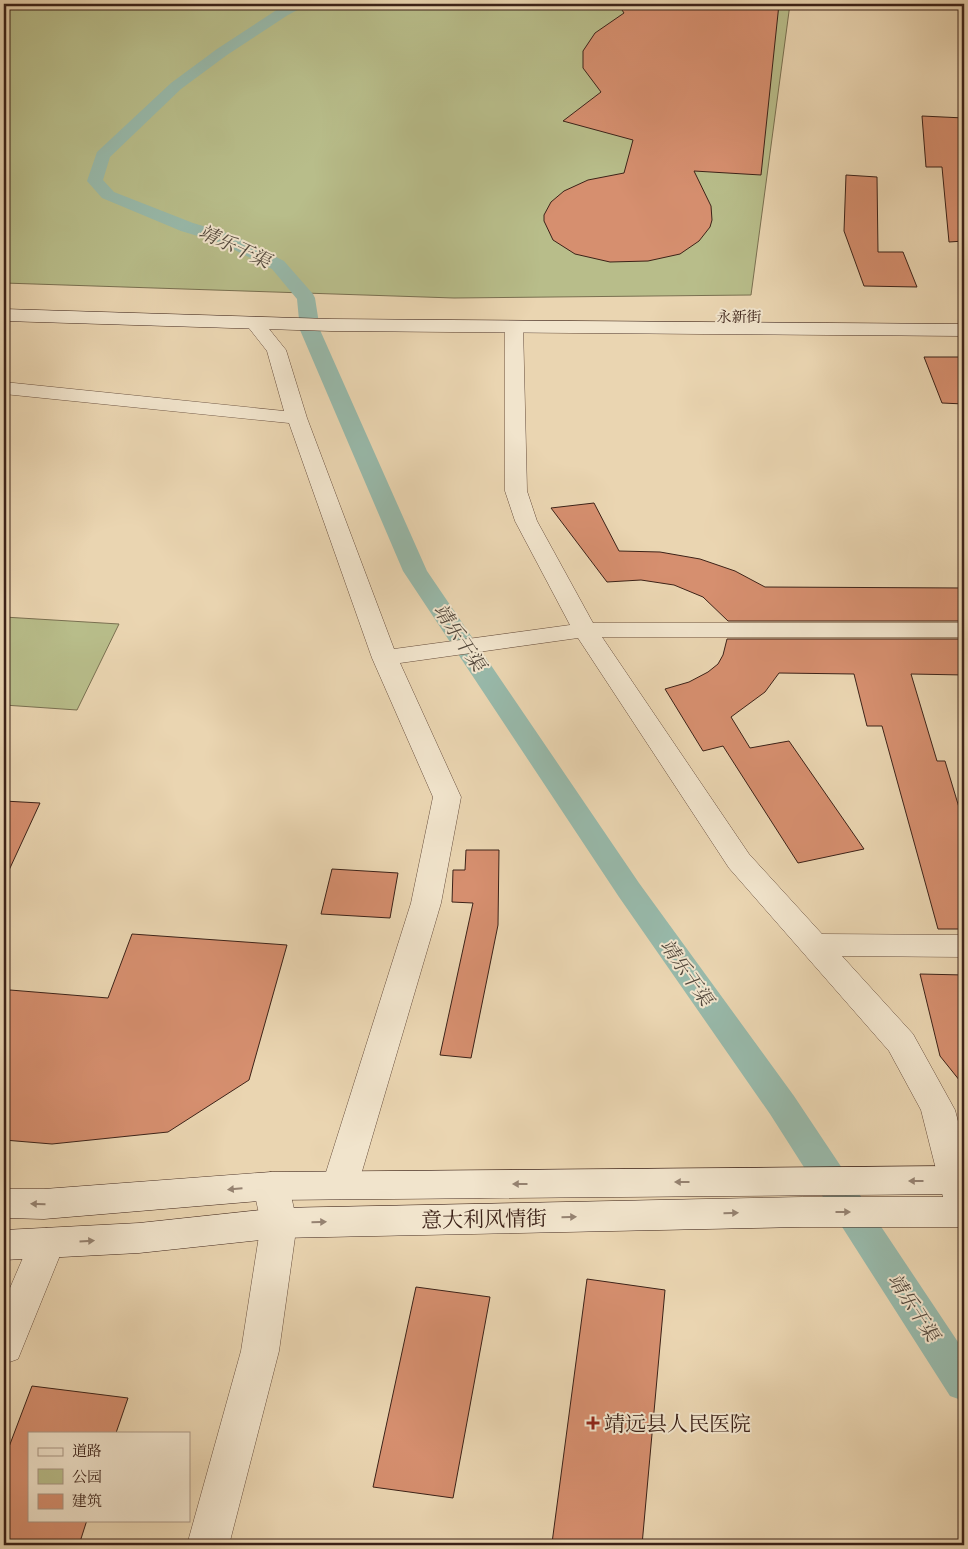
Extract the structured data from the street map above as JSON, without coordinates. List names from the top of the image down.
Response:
{
  "streets": {
    "street": ["永新街", "意大利风情街"]
  },
  "water": ["靖乐干渠"],
  "places": {
    "health": ["靖远县人民医院"]
  },
  "legend": ["道路", "公园", "建筑"]
}
